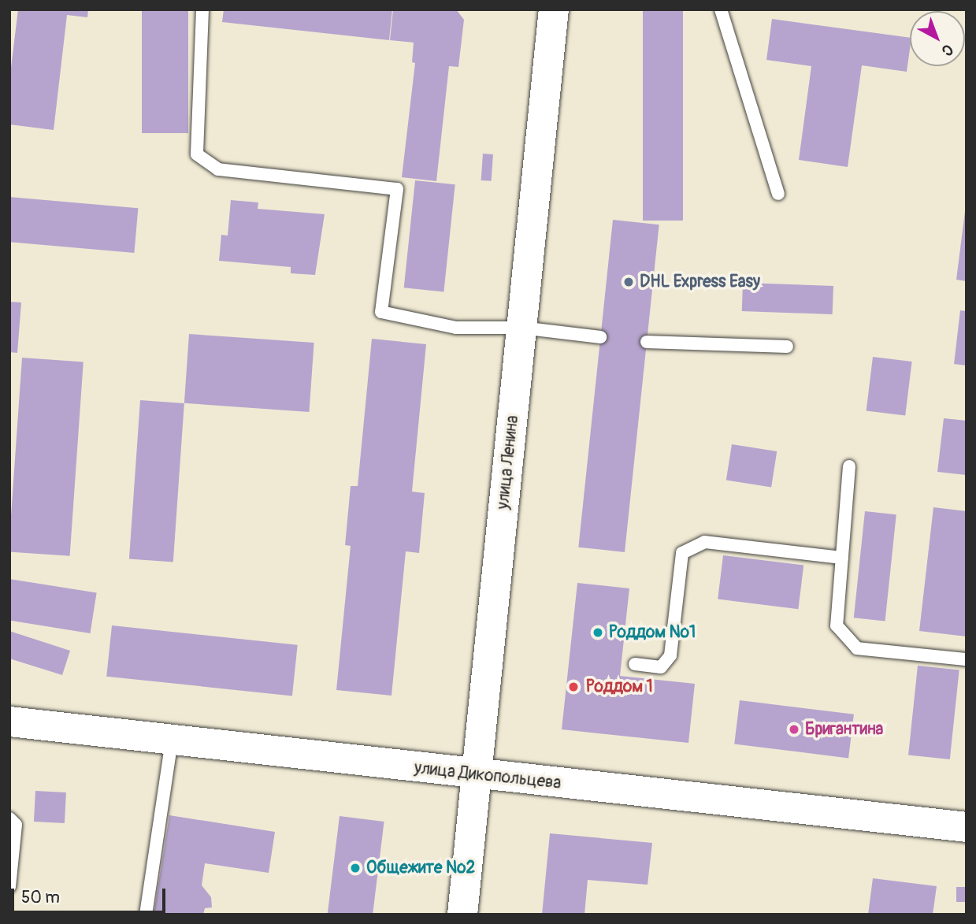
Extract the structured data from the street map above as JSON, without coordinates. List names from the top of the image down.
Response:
{
  "streets": {
    "main road": ["улица Ленина", "улица Дикопольцева"]
  },
  "crossings": [
    ["улица Ленина", "улица Дикопольцева"]
  ],
  "places": [
    "DHL Express Easy",
    "Роддом №1",
    "Роддом 1",
    "Бригантина",
    "Общежите №2"
  ],
  "scale_bar": "50 m",
  "north": "bottom right"
}
